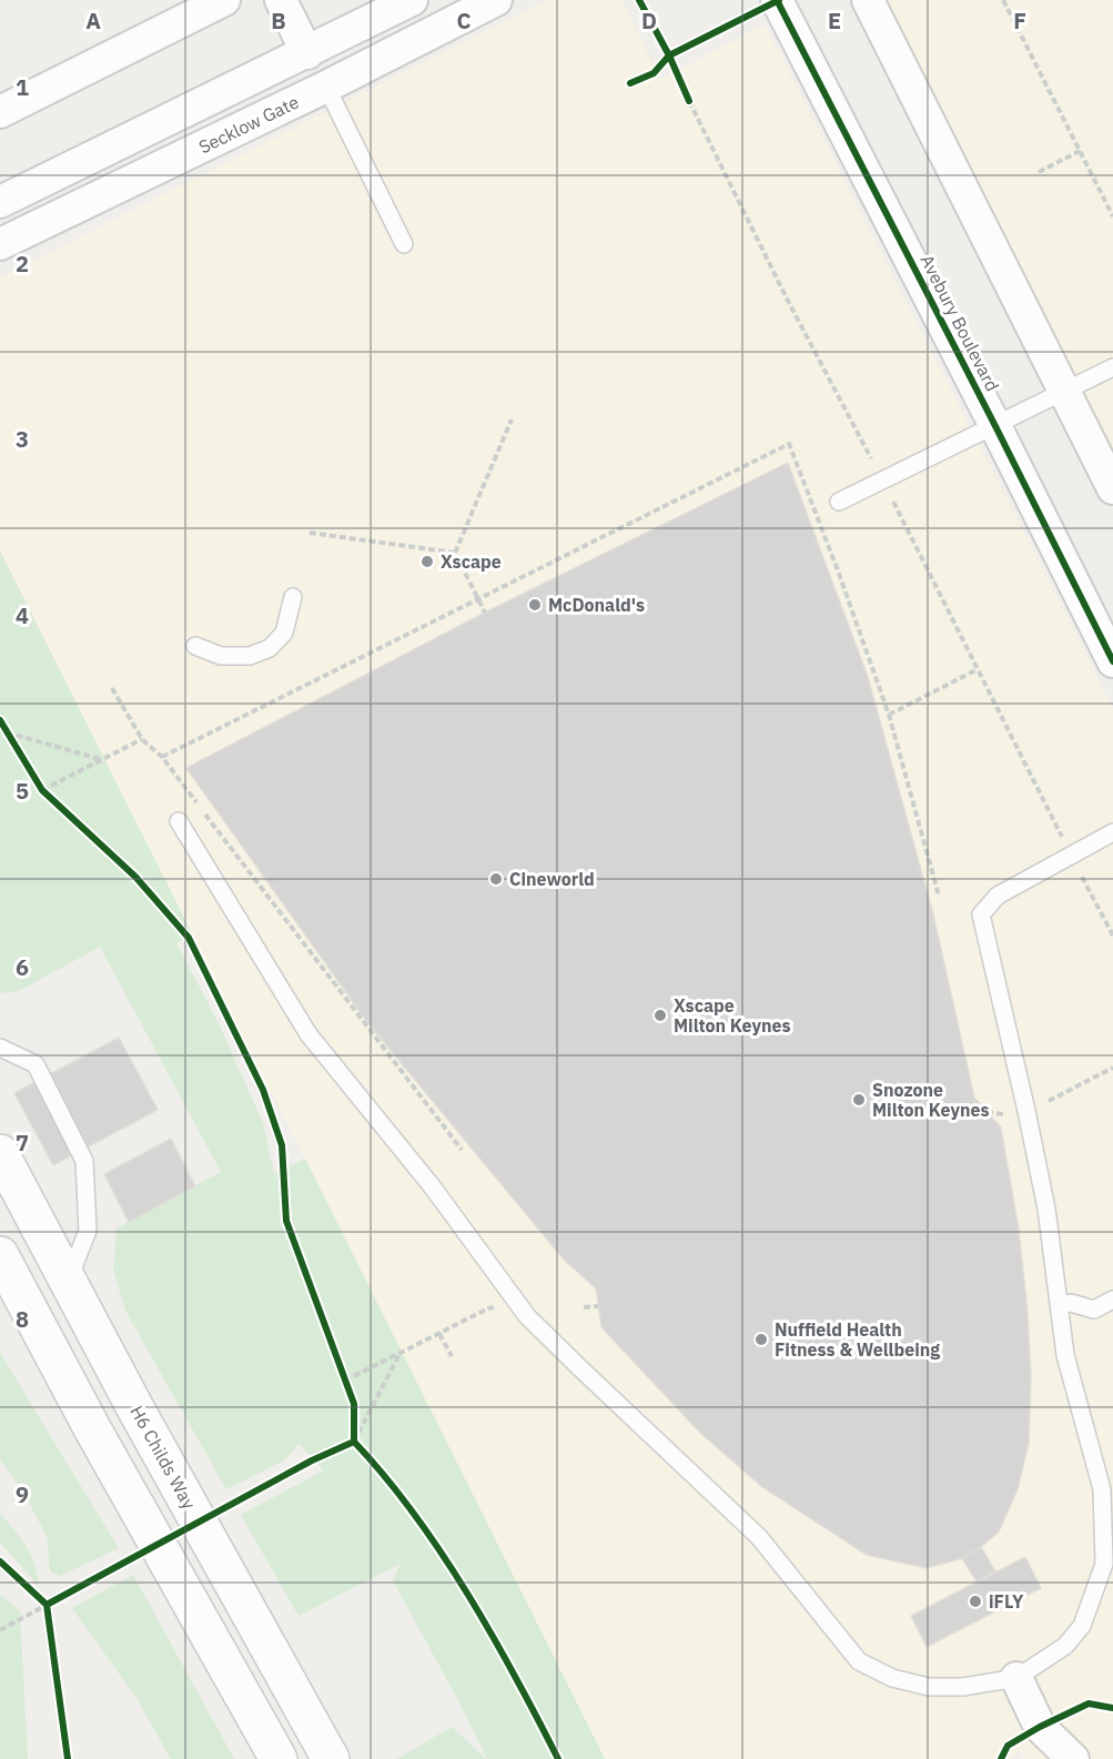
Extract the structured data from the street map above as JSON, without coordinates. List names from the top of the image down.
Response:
{
  "streets": {
    "street": ["Secklow Gate", "Avebury Boulevard", "H6 Childs Way"]
  },
  "places": [
    "Xscape",
    "McDonald's",
    "Cineworld",
    "Xscape Milton Keynes",
    "Snozone Milton Keynes",
    "Nuffield Health Fitness & Wellbeing",
    "iFLY"
  ],
  "grid": {
    "columns": [
      "A",
      "B",
      "C",
      "D",
      "E",
      "F"
    ],
    "rows": [
      "1",
      "2",
      "3",
      "4",
      "5",
      "6",
      "7",
      "8",
      "9"
    ]
  }
}
